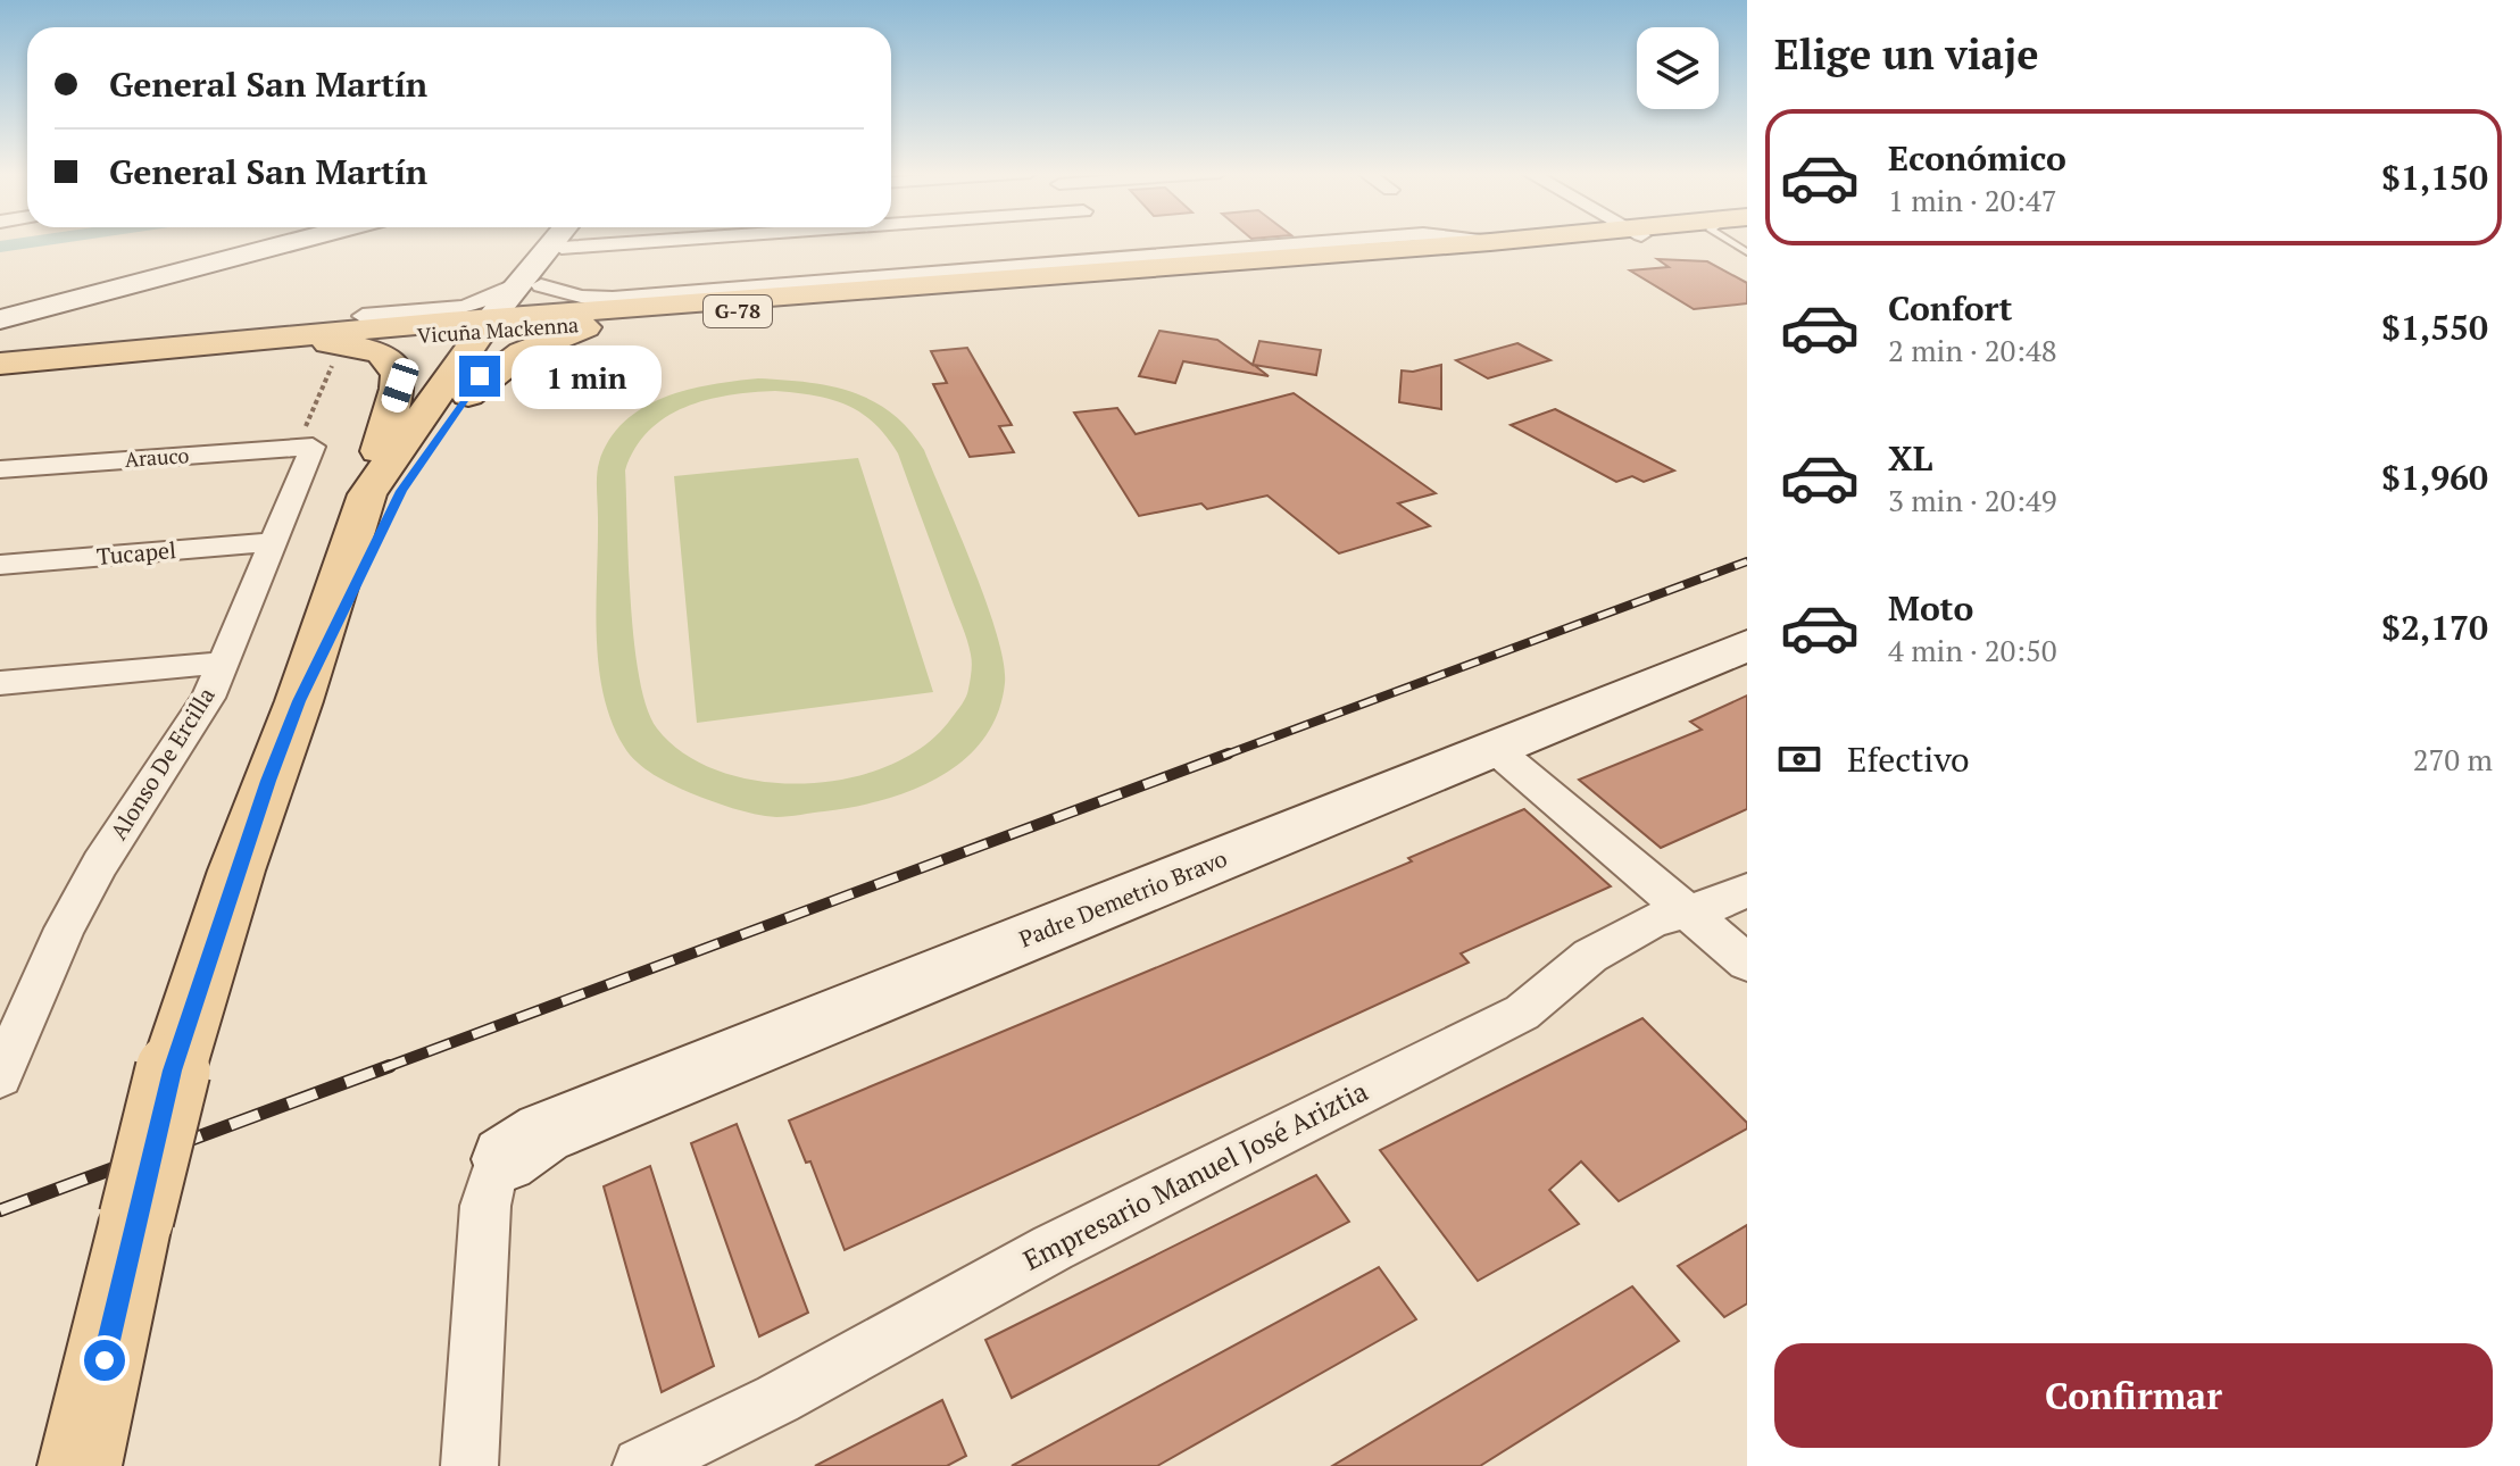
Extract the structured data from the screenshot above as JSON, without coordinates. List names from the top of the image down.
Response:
{
  "streets": {
    "main road": ["G-78", "Vicuña Mackenna"],
    "street": [
      "Arauco",
      "Tucapel",
      "Alonso De Ercilla",
      "Padre Demetrio Bravo",
      "Empresario Manuel José Ariztia"
    ]
  },
  "crossings": [
    ["Arauco", "Alonso De Ercilla"],
    ["Tucapel", "Alonso De Ercilla"]
  ],
  "page": {
    "heading": "Elige un viaje",
    "banner": ["General San Martín", "General San Martín"],
    "list": [
      {
        "name": "Económico",
        "note": "1 min · 20:47",
        "value": "$1,150"
      },
      {
        "name": "Confort",
        "note": "2 min · 20:48",
        "value": "$1,550"
      },
      {
        "name": "XL",
        "note": "3 min · 20:49",
        "value": "$1,960"
      },
      {
        "name": "Moto",
        "note": "4 min · 20:50",
        "value": "$2,170"
      }
    ],
    "bubble": "1 min",
    "pay": ["Efectivo", "270 m"],
    "buttons": "Confirmar"
  }
}
